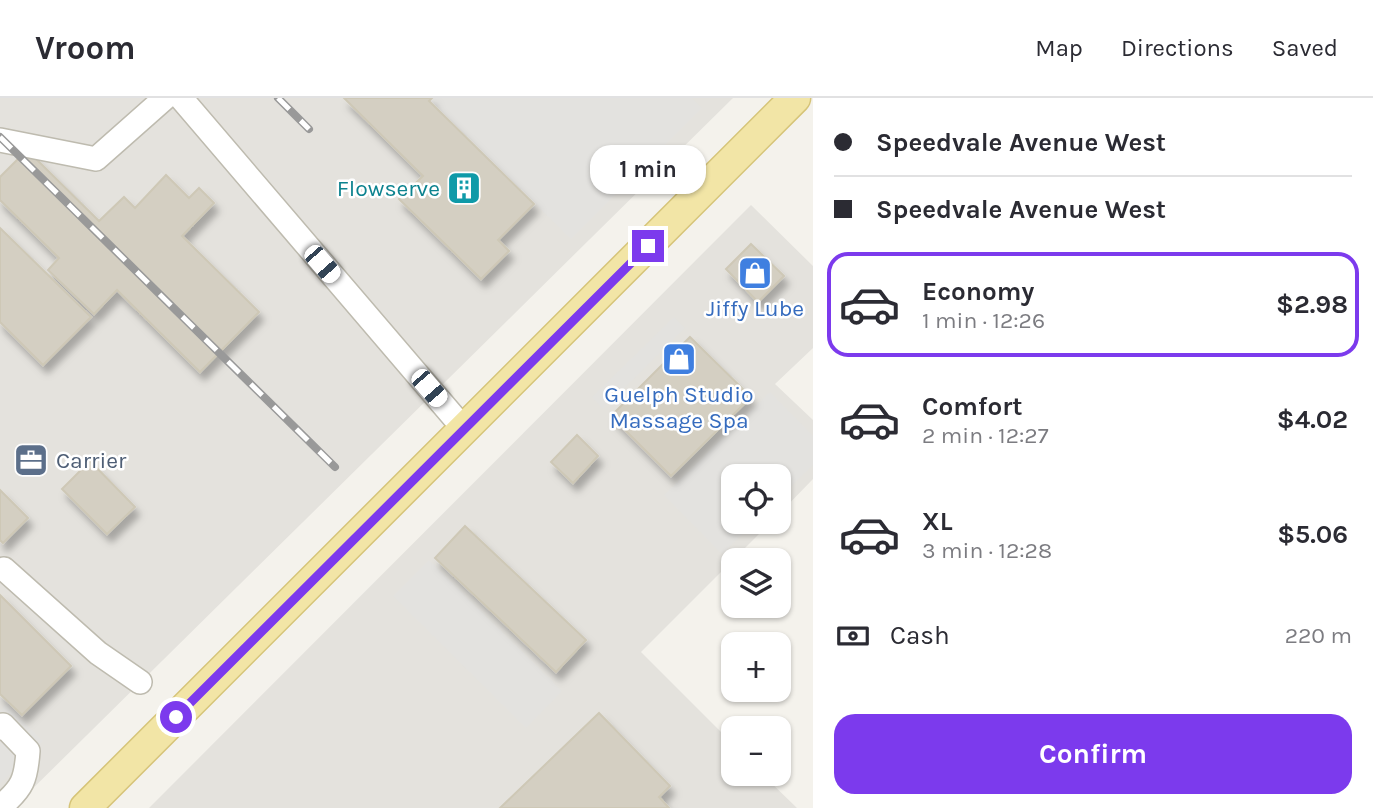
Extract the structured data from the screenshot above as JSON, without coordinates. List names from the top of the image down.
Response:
{
  "places": {
    "building": ["Flowserve"],
    "shop": ["Jiffy Lube", "Guelph Studio Massage Spa"],
    "office": ["Carrier"]
  },
  "page": {
    "header": "Vroom",
    "nav": ["Map", "Directions", "Saved"],
    "banner": ["Speedvale Avenue West", "Speedvale Avenue West"],
    "bubble": "1 min",
    "list": [
      {
        "name": "Economy",
        "note": "1 min · 12:26",
        "value": "$2.98"
      },
      {
        "name": "Comfort",
        "note": "2 min · 12:27",
        "value": "$4.02"
      },
      {
        "name": "XL",
        "note": "3 min · 12:28",
        "value": "$5.06"
      }
    ],
    "map_buttons": ["+", "−"],
    "pay": ["Cash", "220 m"],
    "buttons": "Confirm"
  }
}
